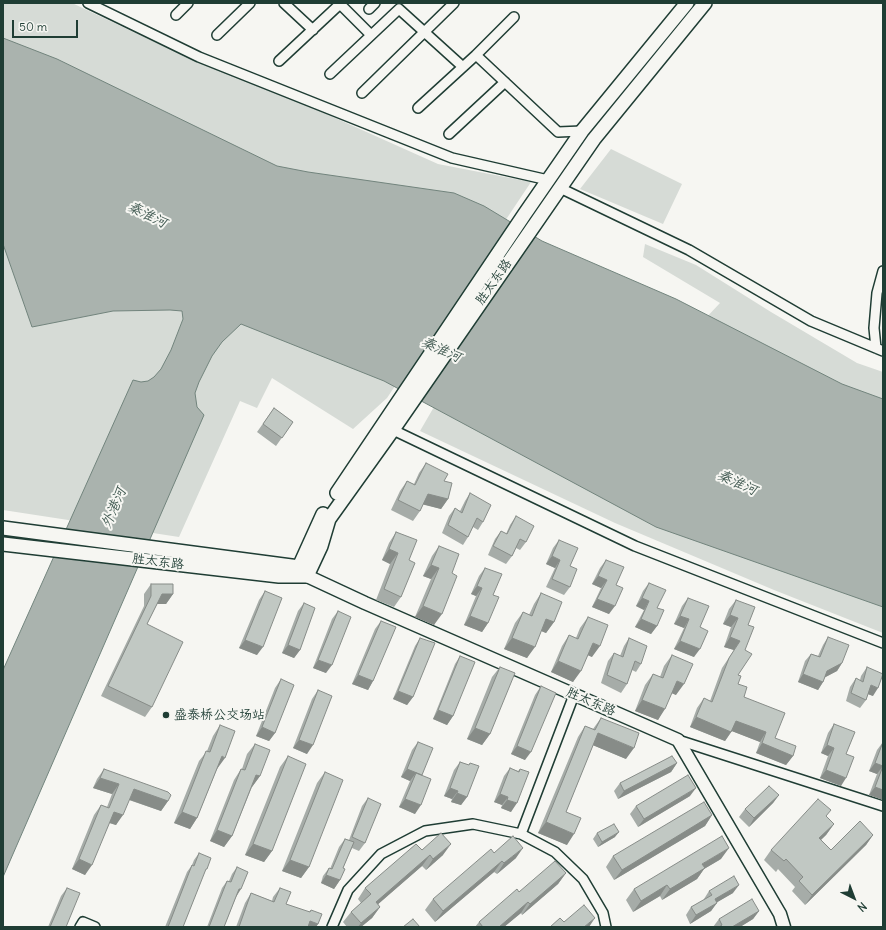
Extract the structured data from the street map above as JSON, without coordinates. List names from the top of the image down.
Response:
{
  "streets": {
    "main road": ["胜太东路"]
  },
  "water": ["秦淮河", "外港河"],
  "places": ["盛泰桥公交场站"],
  "scale_bar": "50 m",
  "north": "bottom right"
}
